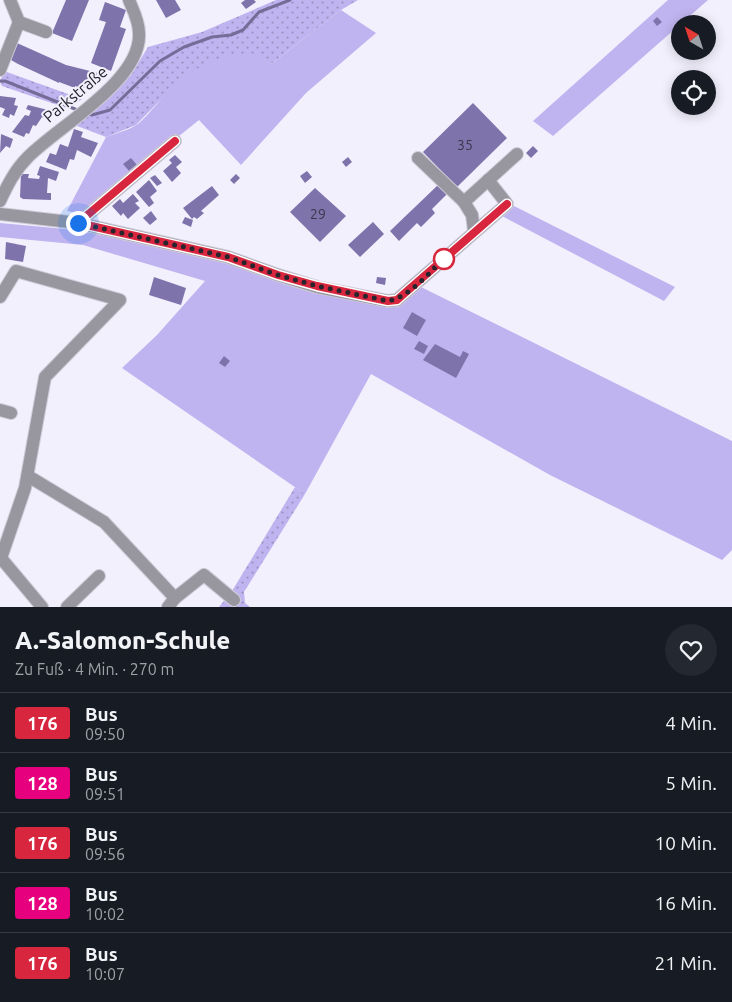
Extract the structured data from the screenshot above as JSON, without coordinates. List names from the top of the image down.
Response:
{
  "streets": {
    "street": ["Parkstraße"]
  },
  "lines": ["bus line 176"],
  "house_numbers": ["35", "29"],
  "north": "top left",
  "page": {
    "heading": ["A.-Salomon-Schule", "Zu Fuß · 4 Min. · 270 m"],
    "list": [
      {
        "mark": "176",
        "name": "Bus",
        "note": "09:50",
        "value": "4 Min."
      },
      {
        "mark": "128",
        "name": "Bus",
        "note": "09:51",
        "value": "5 Min."
      },
      {
        "mark": "176",
        "name": "Bus",
        "note": "09:56",
        "value": "10 Min."
      },
      {
        "mark": "128",
        "name": "Bus",
        "note": "10:02",
        "value": "16 Min."
      },
      {
        "mark": "176",
        "name": "Bus",
        "note": "10:07",
        "value": "21 Min."
      }
    ]
  }
}
